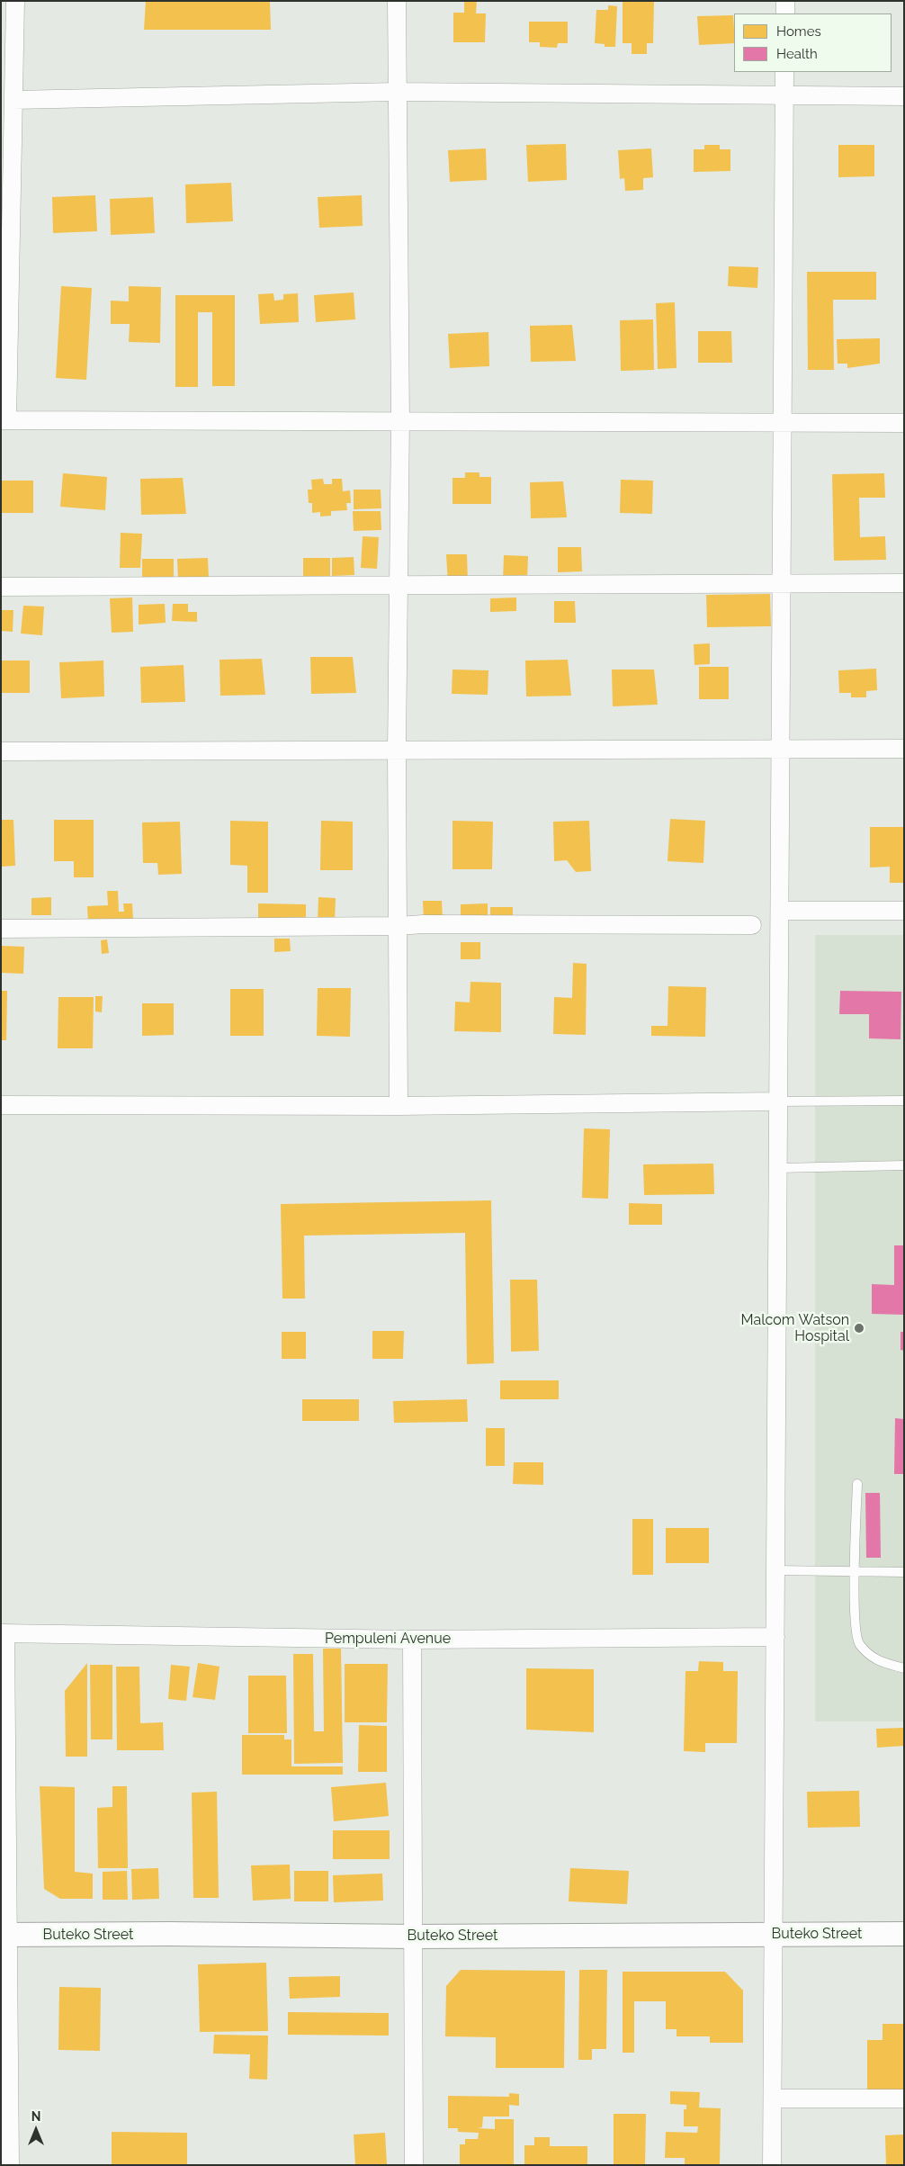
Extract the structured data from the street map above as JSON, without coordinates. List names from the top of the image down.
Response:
{
  "streets": {
    "street": ["Pempuleni Avenue", "Buteko Street"]
  },
  "places": ["Malcom Watson Hospital"],
  "legend": ["Homes", "Health"],
  "north": "top"
}
